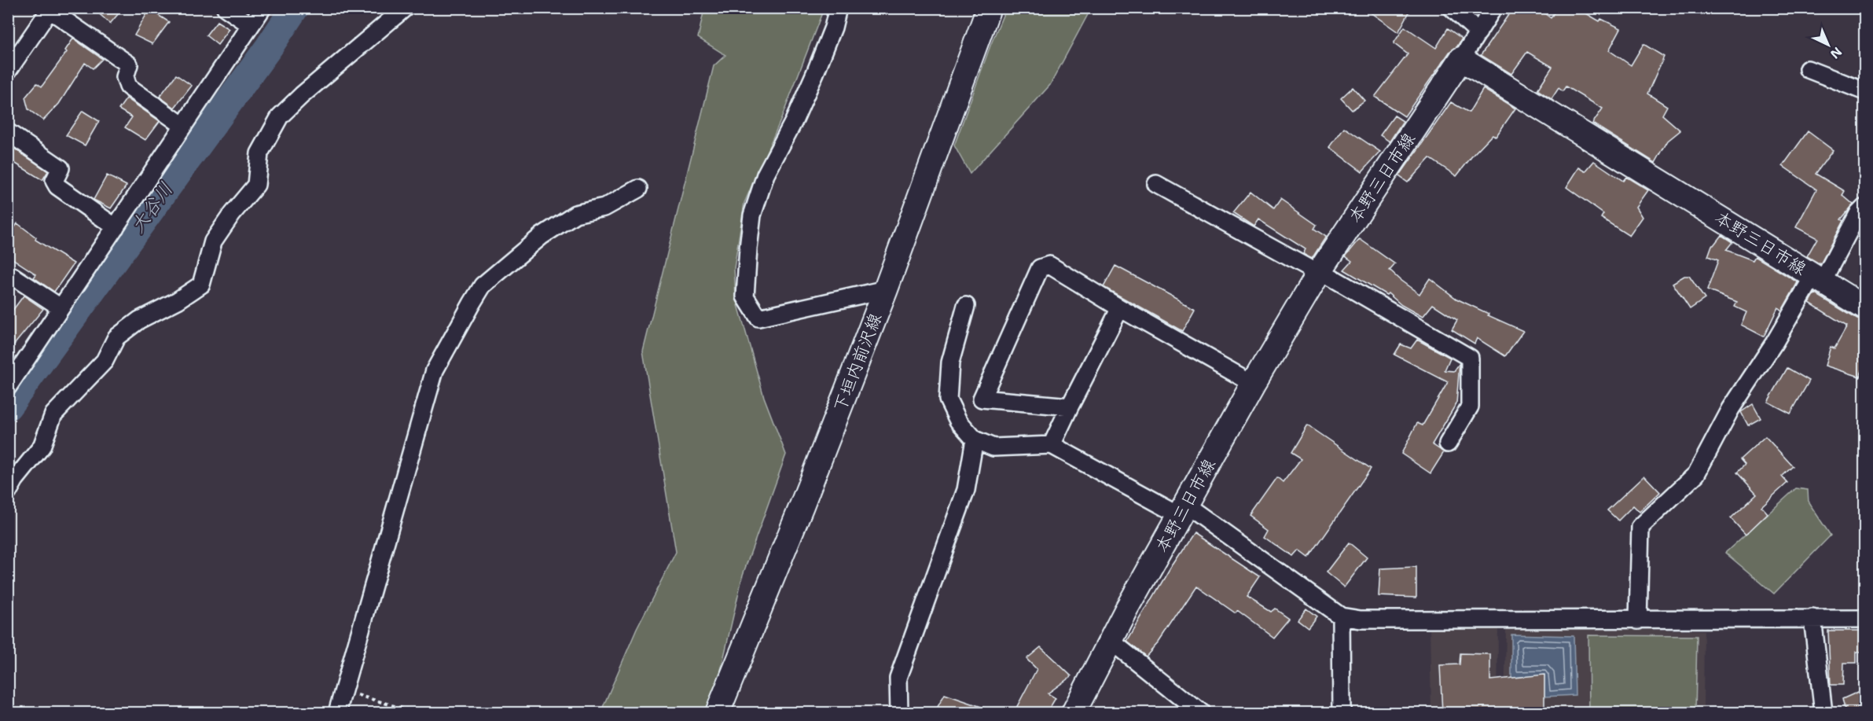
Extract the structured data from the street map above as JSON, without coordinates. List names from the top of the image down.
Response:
{
  "streets": {
    "main road": ["本野三日市線", "下垣内前沢線"]
  },
  "water": ["大谷川"],
  "north": "bottom right"
}
